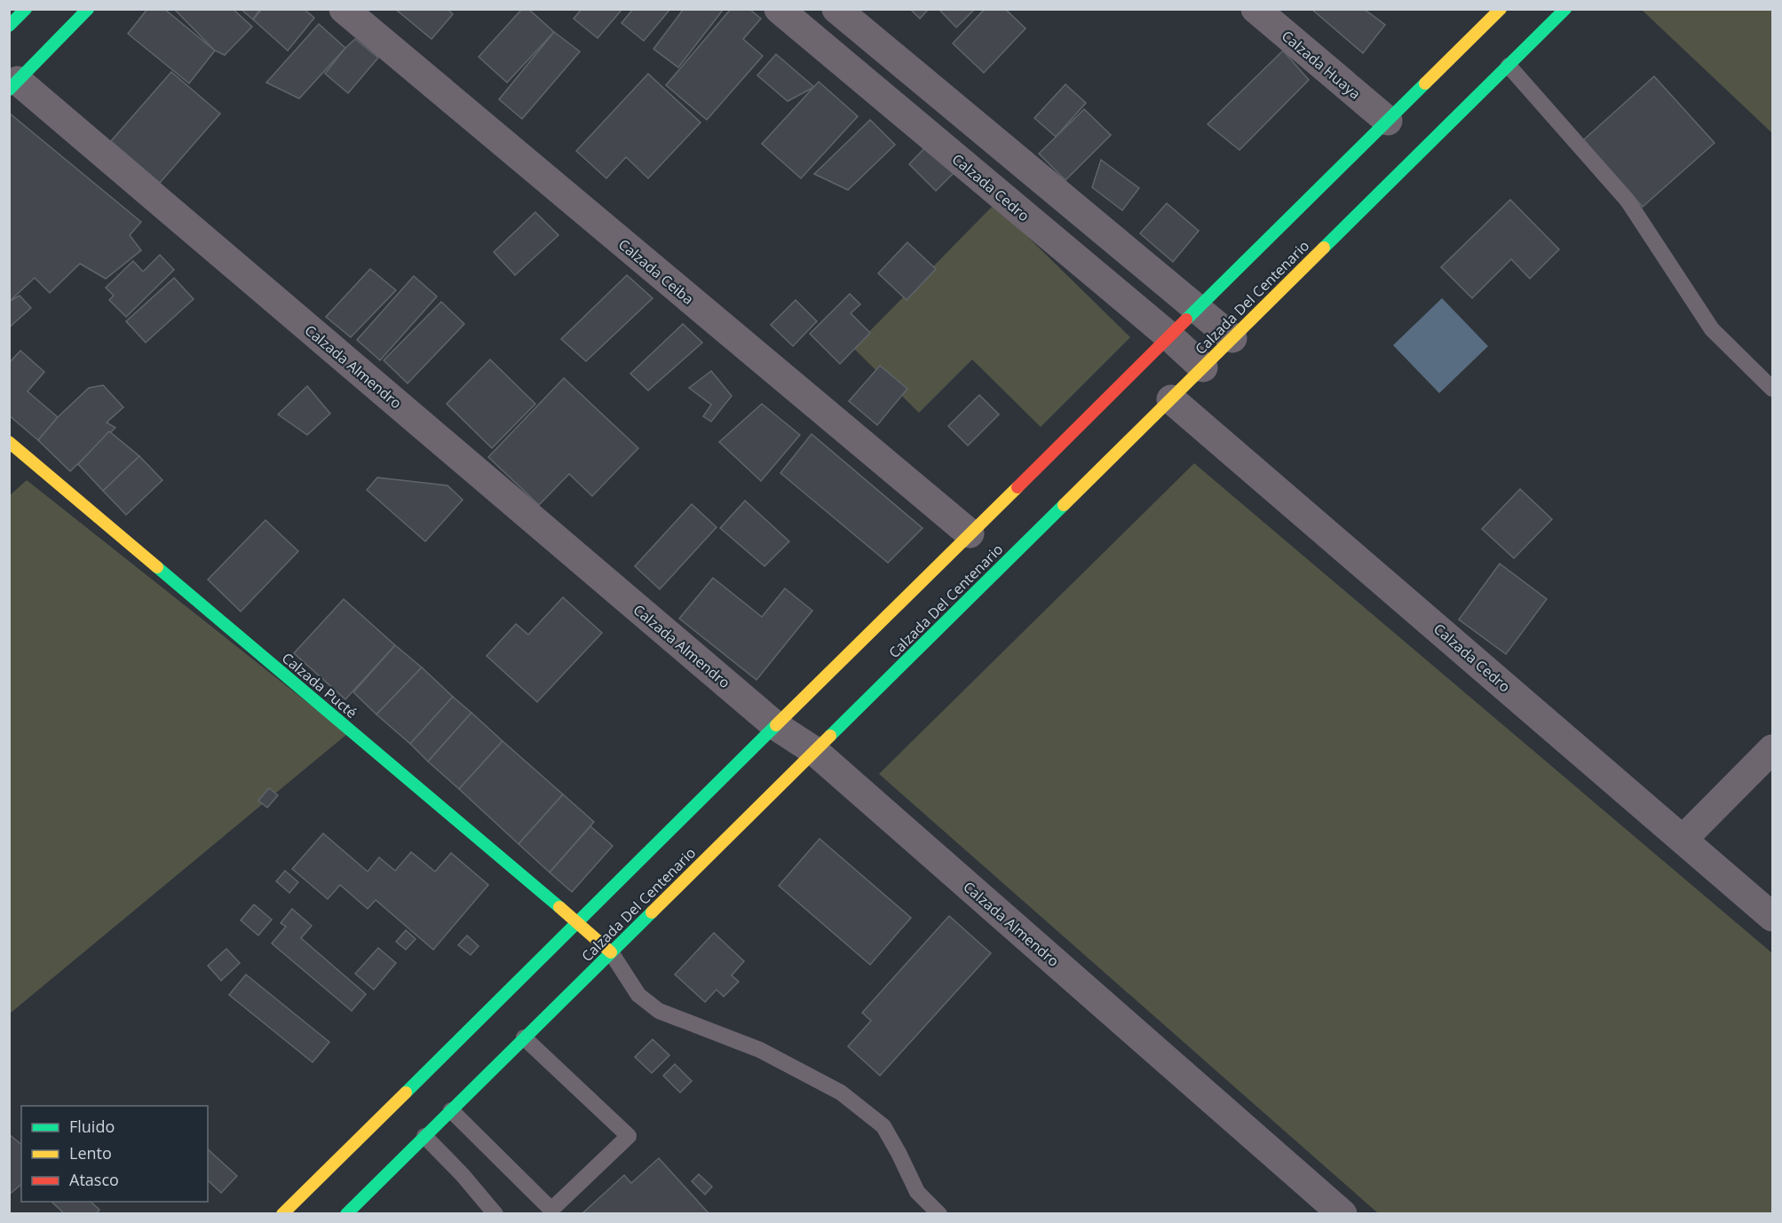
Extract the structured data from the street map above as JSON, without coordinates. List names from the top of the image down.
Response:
{
  "streets": {
    "main road": ["Calzada Del Centenario", "Calzada Pucté"],
    "street": [
      "Calzada Huaya",
      "Calzada Cedro",
      "Calzada Ceiba",
      "Calzada Almendro"
    ]
  },
  "crossings": [
    ["Calzada Huaya", "Calzada Del Centenario"],
    ["Calzada Cedro", "Calzada Del Centenario"],
    ["Calzada Ceiba", "Calzada Del Centenario"],
    ["Calzada Del Centenario", "Calzada Almendro"],
    ["Calzada Del Centenario", "Calzada Pucté"]
  ],
  "legend": ["Fluido", "Lento", "Atasco"]
}
